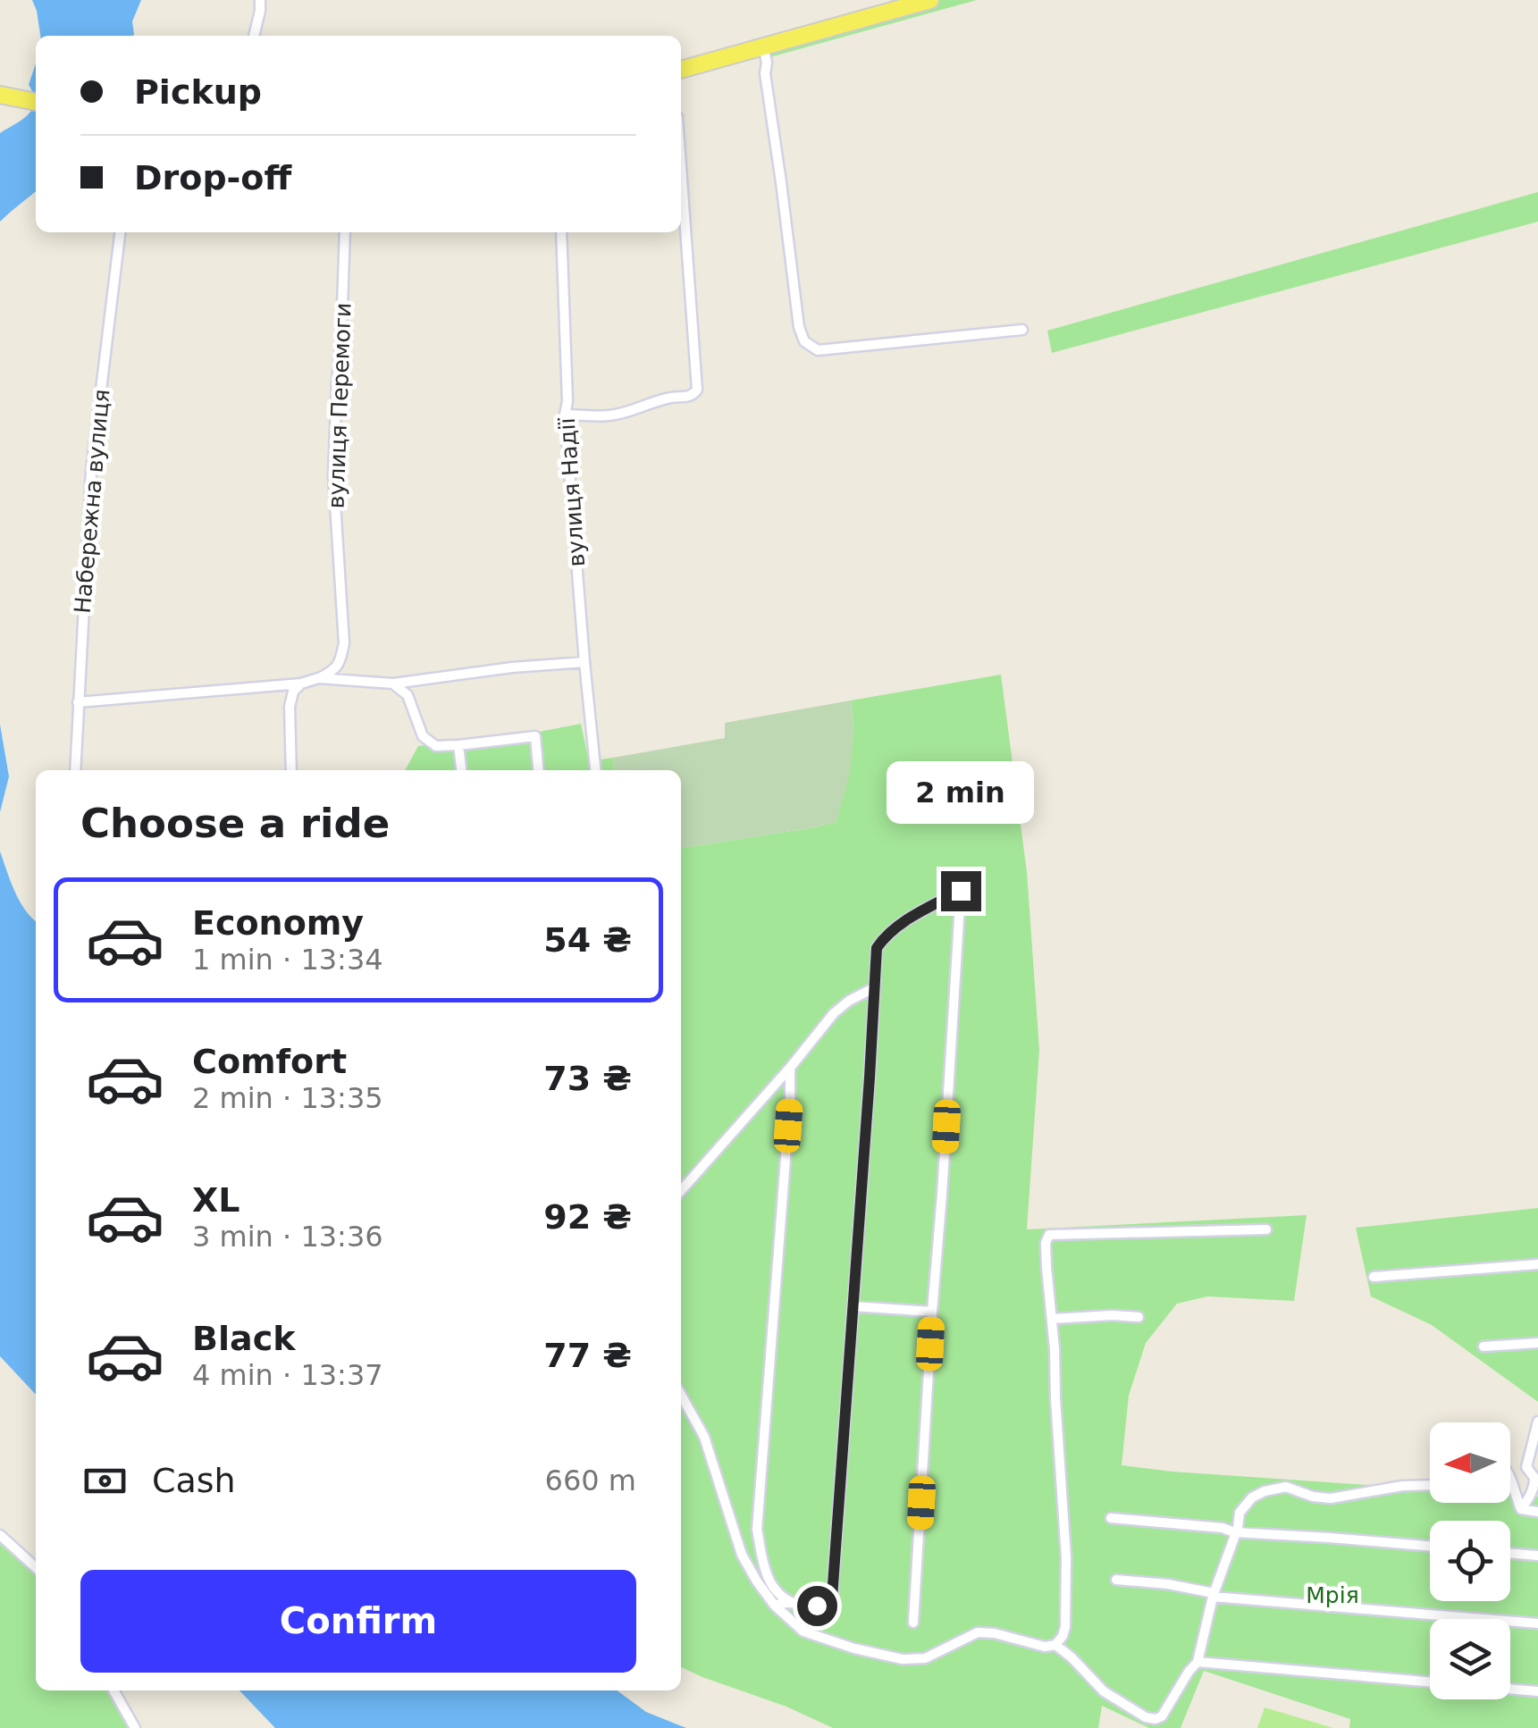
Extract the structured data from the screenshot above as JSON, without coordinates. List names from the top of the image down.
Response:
{
  "streets": {
    "street": ["вулиця Перемоги", "вулиця Надії", "Набережна вулиця"]
  },
  "parks": ["Мрія"],
  "north": "left",
  "page": {
    "banner": ["Pickup", "Drop-off"],
    "bubble": "2 min",
    "heading": "Choose a ride",
    "list": [
      {
        "name": "Economy",
        "note": "1 min · 13:34",
        "value": "54 ₴"
      },
      {
        "name": "Comfort",
        "note": "2 min · 13:35",
        "value": "73 ₴"
      },
      {
        "name": "XL",
        "note": "3 min · 13:36",
        "value": "92 ₴"
      },
      {
        "name": "Black",
        "note": "4 min · 13:37",
        "value": "77 ₴"
      }
    ],
    "pay": ["Cash", "660 m"],
    "buttons": "Confirm"
  }
}
